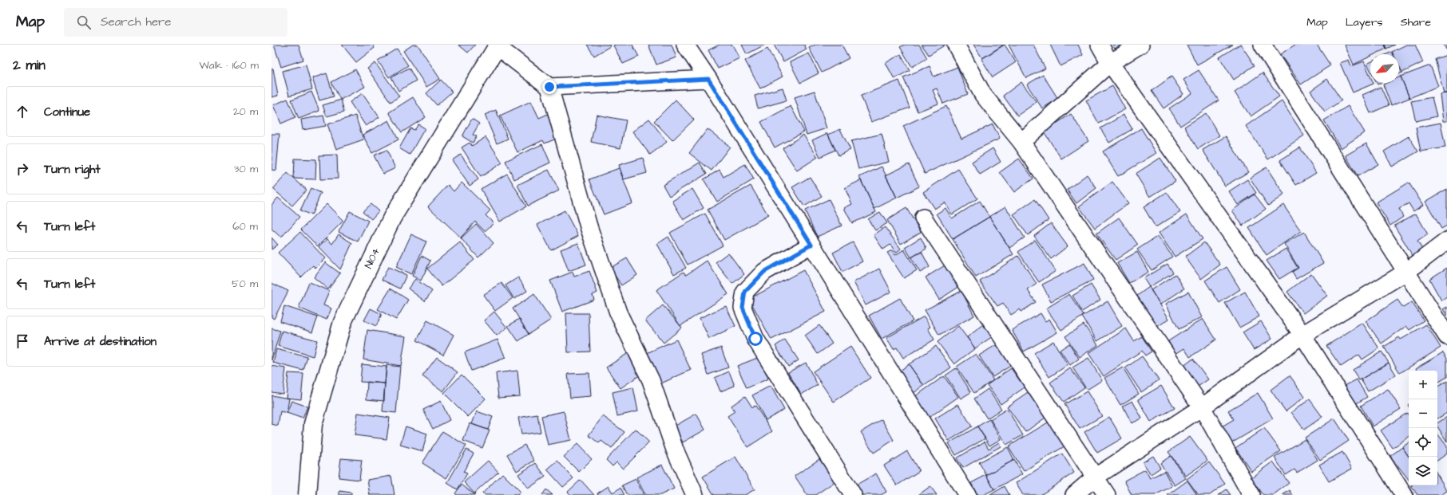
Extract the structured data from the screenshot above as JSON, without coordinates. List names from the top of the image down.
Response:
{
  "streets": {
    "street": ["N104"]
  },
  "north": "bottom left",
  "page": {
    "header": "Map",
    "search": "Search here",
    "nav": ["Map", "Layers", "Share"],
    "heading": ["2 min", "Walk · 160 m"],
    "list": [
      ["Continue", "20 m"],
      ["Turn right", "30 m"],
      ["Turn left", "60 m"],
      ["Turn left", "50 m"],
      "Arrive at destination"
    ],
    "map_buttons": ["+", "−"]
  }
}
